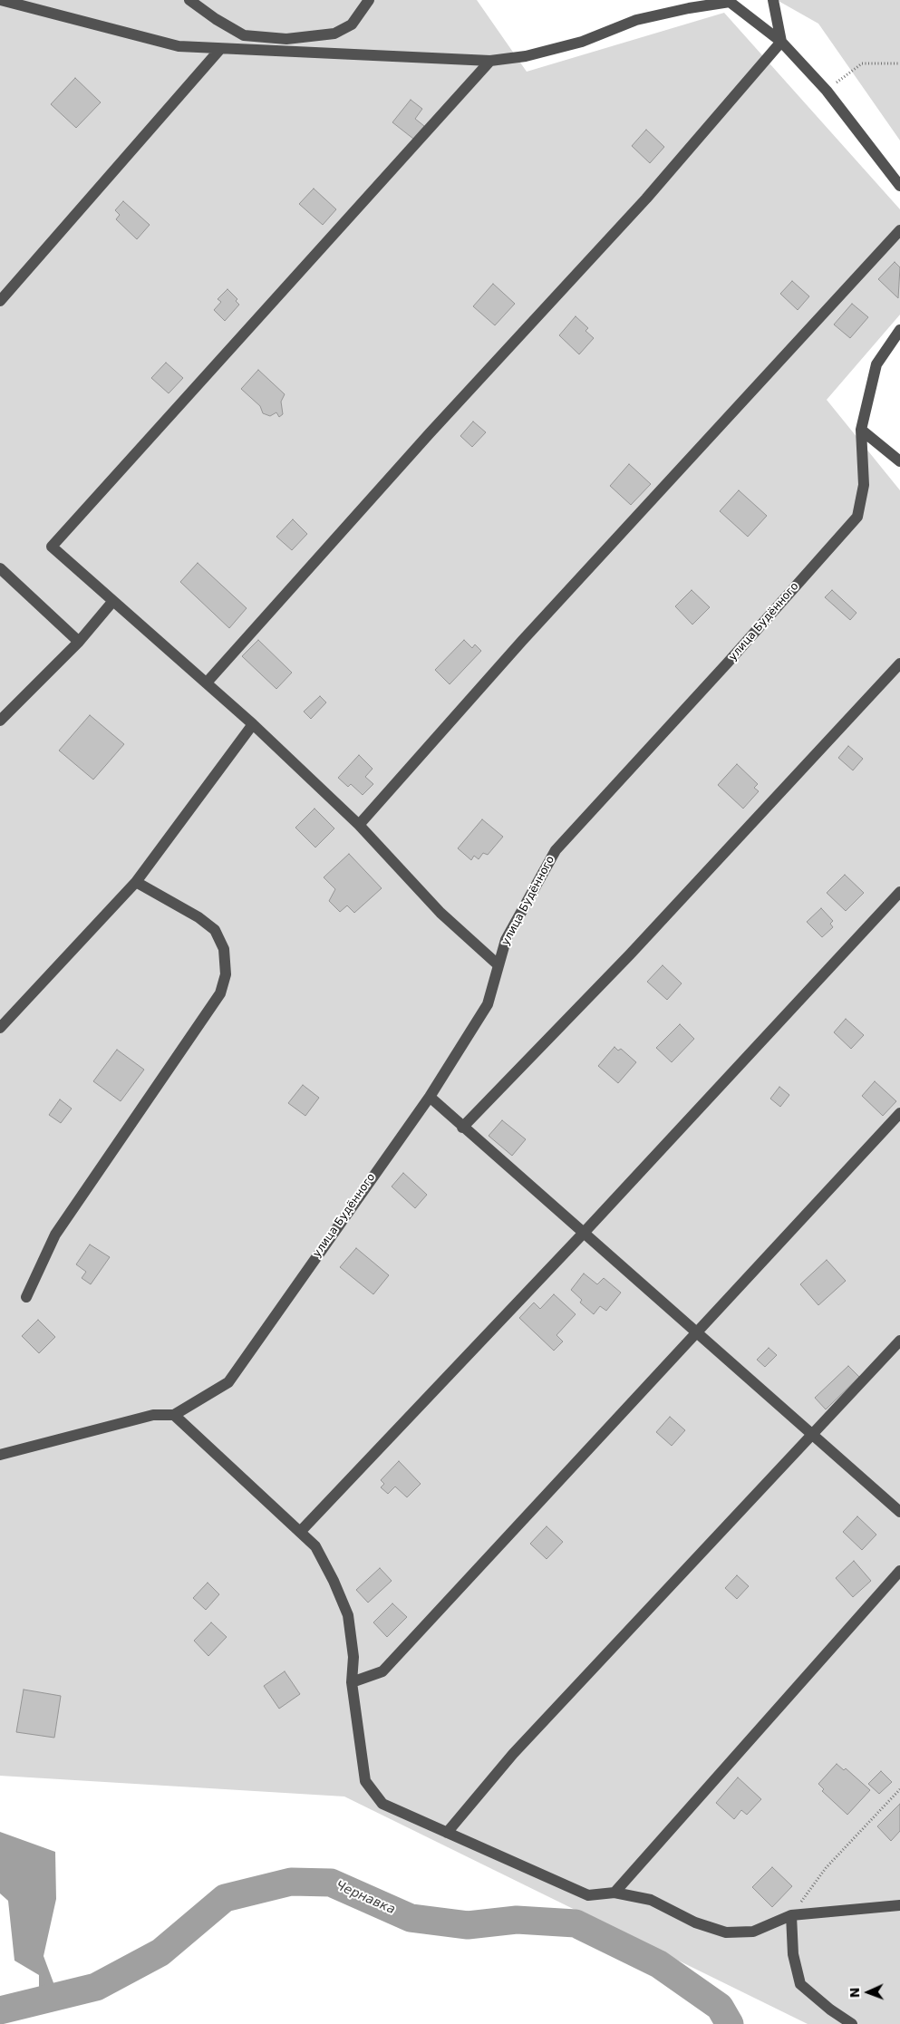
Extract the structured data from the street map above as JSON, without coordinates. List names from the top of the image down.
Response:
{
  "streets": {
    "street": ["улица Будённого"]
  },
  "water": ["Чернавка"],
  "north": "left"
}
